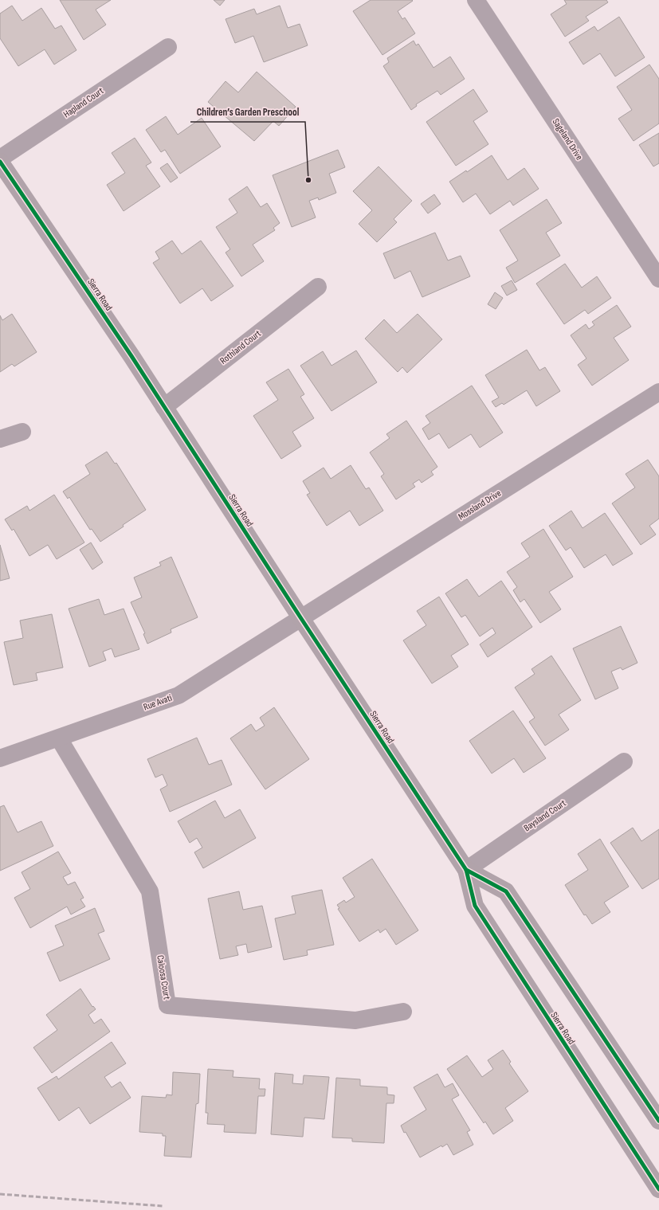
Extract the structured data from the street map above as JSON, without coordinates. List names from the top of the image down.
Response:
{
  "streets": {
    "main road": ["Sierra Road"],
    "street": [
      "Hapland Court",
      "Sageland Drive",
      "Rothland Court",
      "Mossland Drive",
      "Rue Avati",
      "Baysland Court",
      "Caloosa Court"
    ]
  },
  "crossings": [
    ["Sierra Road", "Rothland Court"],
    ["Sierra Road", "Mossland Drive"],
    ["Sierra Road", "Rue Avati"],
    ["Sierra Road", "Baysland Court"],
    ["Mossland Drive", "Rue Avati"],
    ["Rue Avati", "Caloosa Court"]
  ],
  "places": ["Children’s Garden Preschool"]
}
